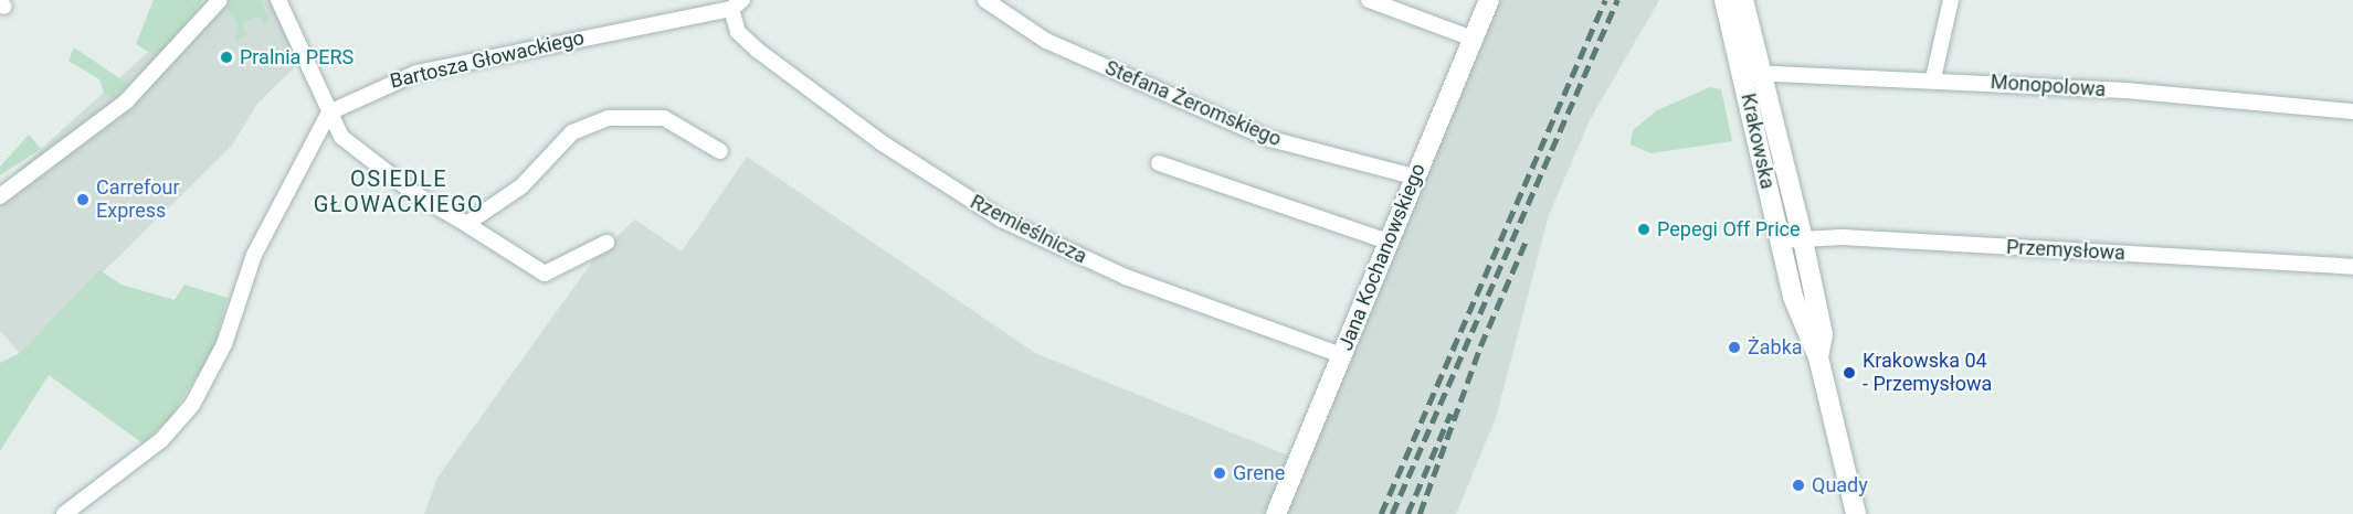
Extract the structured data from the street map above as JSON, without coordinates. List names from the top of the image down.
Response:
{
  "streets": {
    "street": [
      "Bartosza Głowackiego",
      "Monopolowa",
      "Stefana Żeromskiego",
      "Krakowska",
      "Rzemieślnicza",
      "Przemysłowa",
      "Jana Kochanowskiego"
    ]
  },
  "crossings": [
    ["Bartosza Głowackiego", "Rzemieślnicza"],
    ["Monopolowa", "Krakowska"],
    ["Stefana Żeromskiego", "Jana Kochanowskiego"],
    ["Krakowska", "Przemysłowa"],
    ["Rzemieślnicza", "Jana Kochanowskiego"]
  ],
  "districts": ["OSIEDLE GŁOWACKIEGO"],
  "places": [
    "Pralnia PERS",
    "Carrefour Express",
    "Pepegi Off Price",
    "Żabka",
    "Krakowska 04 - Przemysłowa",
    "Grene",
    "Quady"
  ]
}
